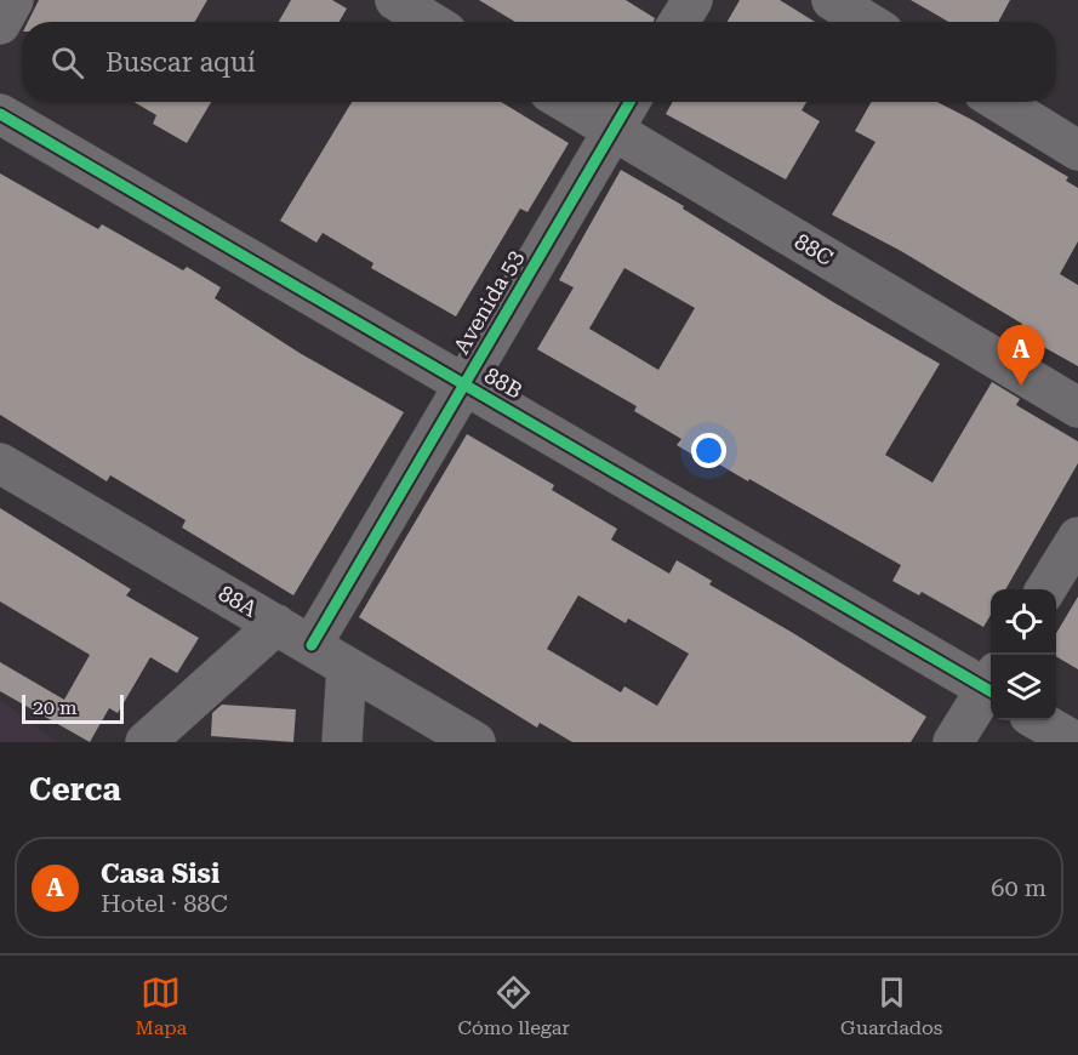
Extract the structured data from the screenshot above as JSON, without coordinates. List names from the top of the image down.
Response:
{
  "streets": {
    "street": [
      "88C",
      "Avenida 53",
      "88B",
      "88A"
    ]
  },
  "crossings": [
    ["88C", "Avenida 53"],
    ["Avenida 53", "88B"],
    ["Avenida 53", "88A"]
  ],
  "scale_bar": "20 m",
  "page": {
    "search": "Buscar aquí",
    "pins": "A",
    "scale": "20 m",
    "heading": "Cerca",
    "list": [
      {
        "mark": "A",
        "name": "Casa Sisi",
        "note": "Hotel · 88C",
        "value": "60 m"
      }
    ],
    "nav": ["Mapa", "Cómo llegar", "Guardados"]
  }
}
